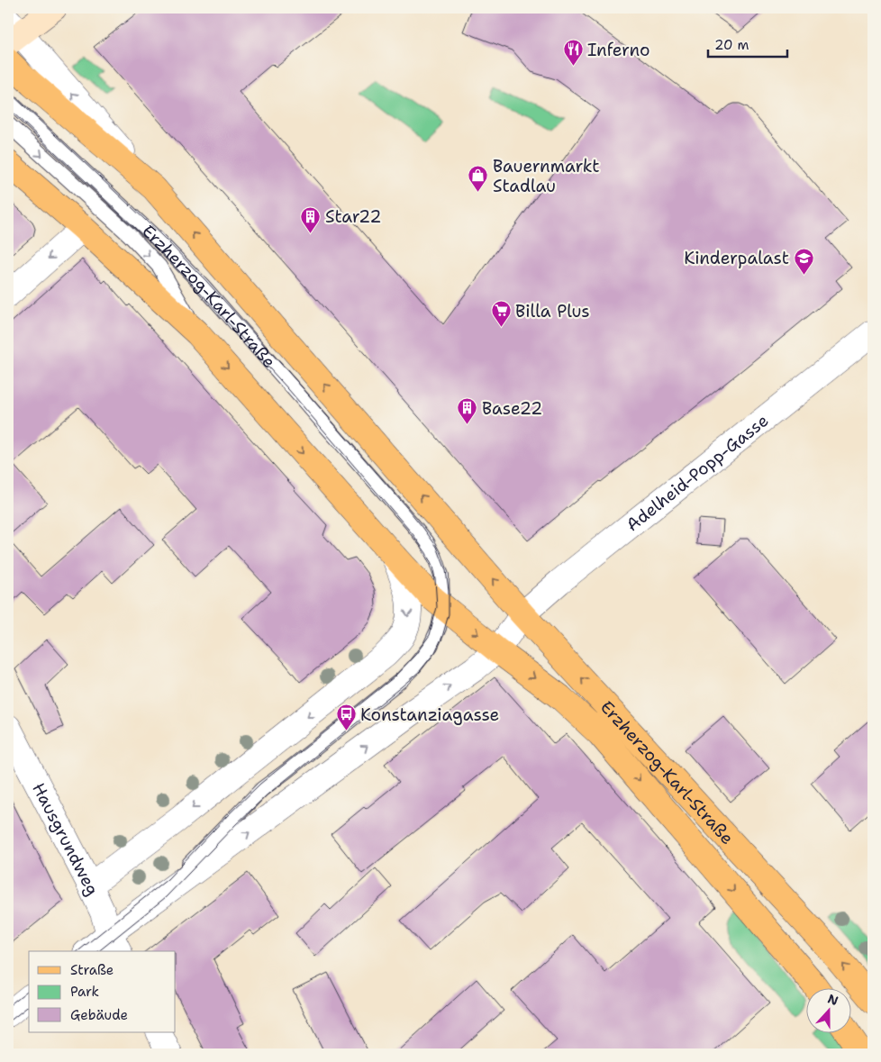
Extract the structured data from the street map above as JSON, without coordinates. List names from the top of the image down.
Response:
{
  "streets": {
    "main road": ["Erzherzog-Karl-Straße"],
    "street": ["Adelheid-Popp-Gasse", "Hausgrundweg"]
  },
  "crossings": [
    ["Erzherzog-Karl-Straße", "Adelheid-Popp-Gasse"]
  ],
  "places": {
    "restaurant": ["Inferno"],
    "shop": ["Bauernmarkt Stadlau"],
    "building": ["Star22", "Base22"],
    "school or university": ["Kinderpalast"],
    "supermarket": ["Billa Plus"],
    "bus stop": ["Konstanziagasse"]
  },
  "legend": ["Straße", "Park", "Gebäude"],
  "scale_bar": "20 m",
  "north": "top"
}
